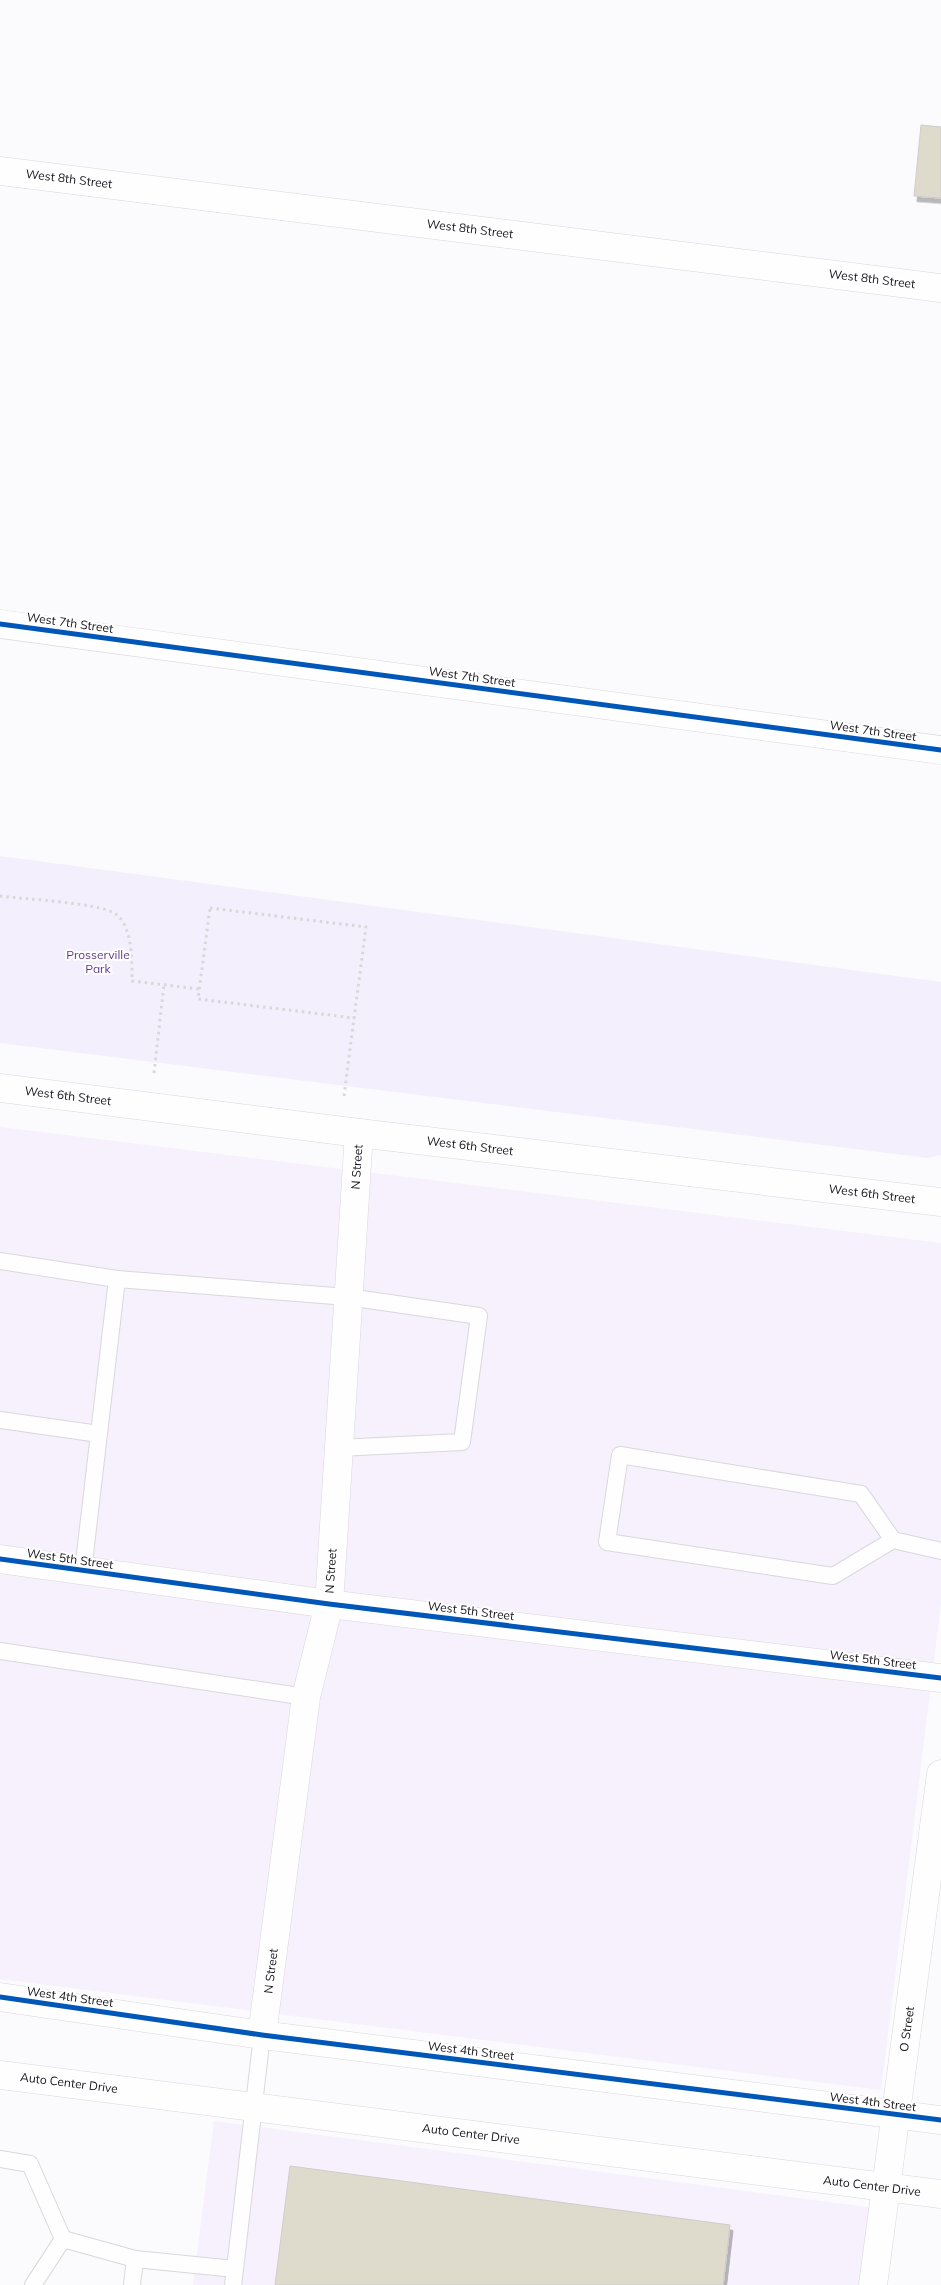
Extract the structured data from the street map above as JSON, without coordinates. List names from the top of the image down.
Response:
{
  "streets": {
    "street": [
      "West 8th Street",
      "West 7th Street",
      "West 6th Street",
      "N Street",
      "West 5th Street",
      "West 4th Street",
      "O Street",
      "Auto Center Drive"
    ]
  },
  "crossings": [
    ["West 6th Street", "N Street"],
    ["N Street", "West 5th Street"],
    ["N Street", "West 4th Street"],
    ["West 4th Street", "O Street"],
    ["O Street", "Auto Center Drive"]
  ],
  "parks": ["Prosserville Park"]
}
